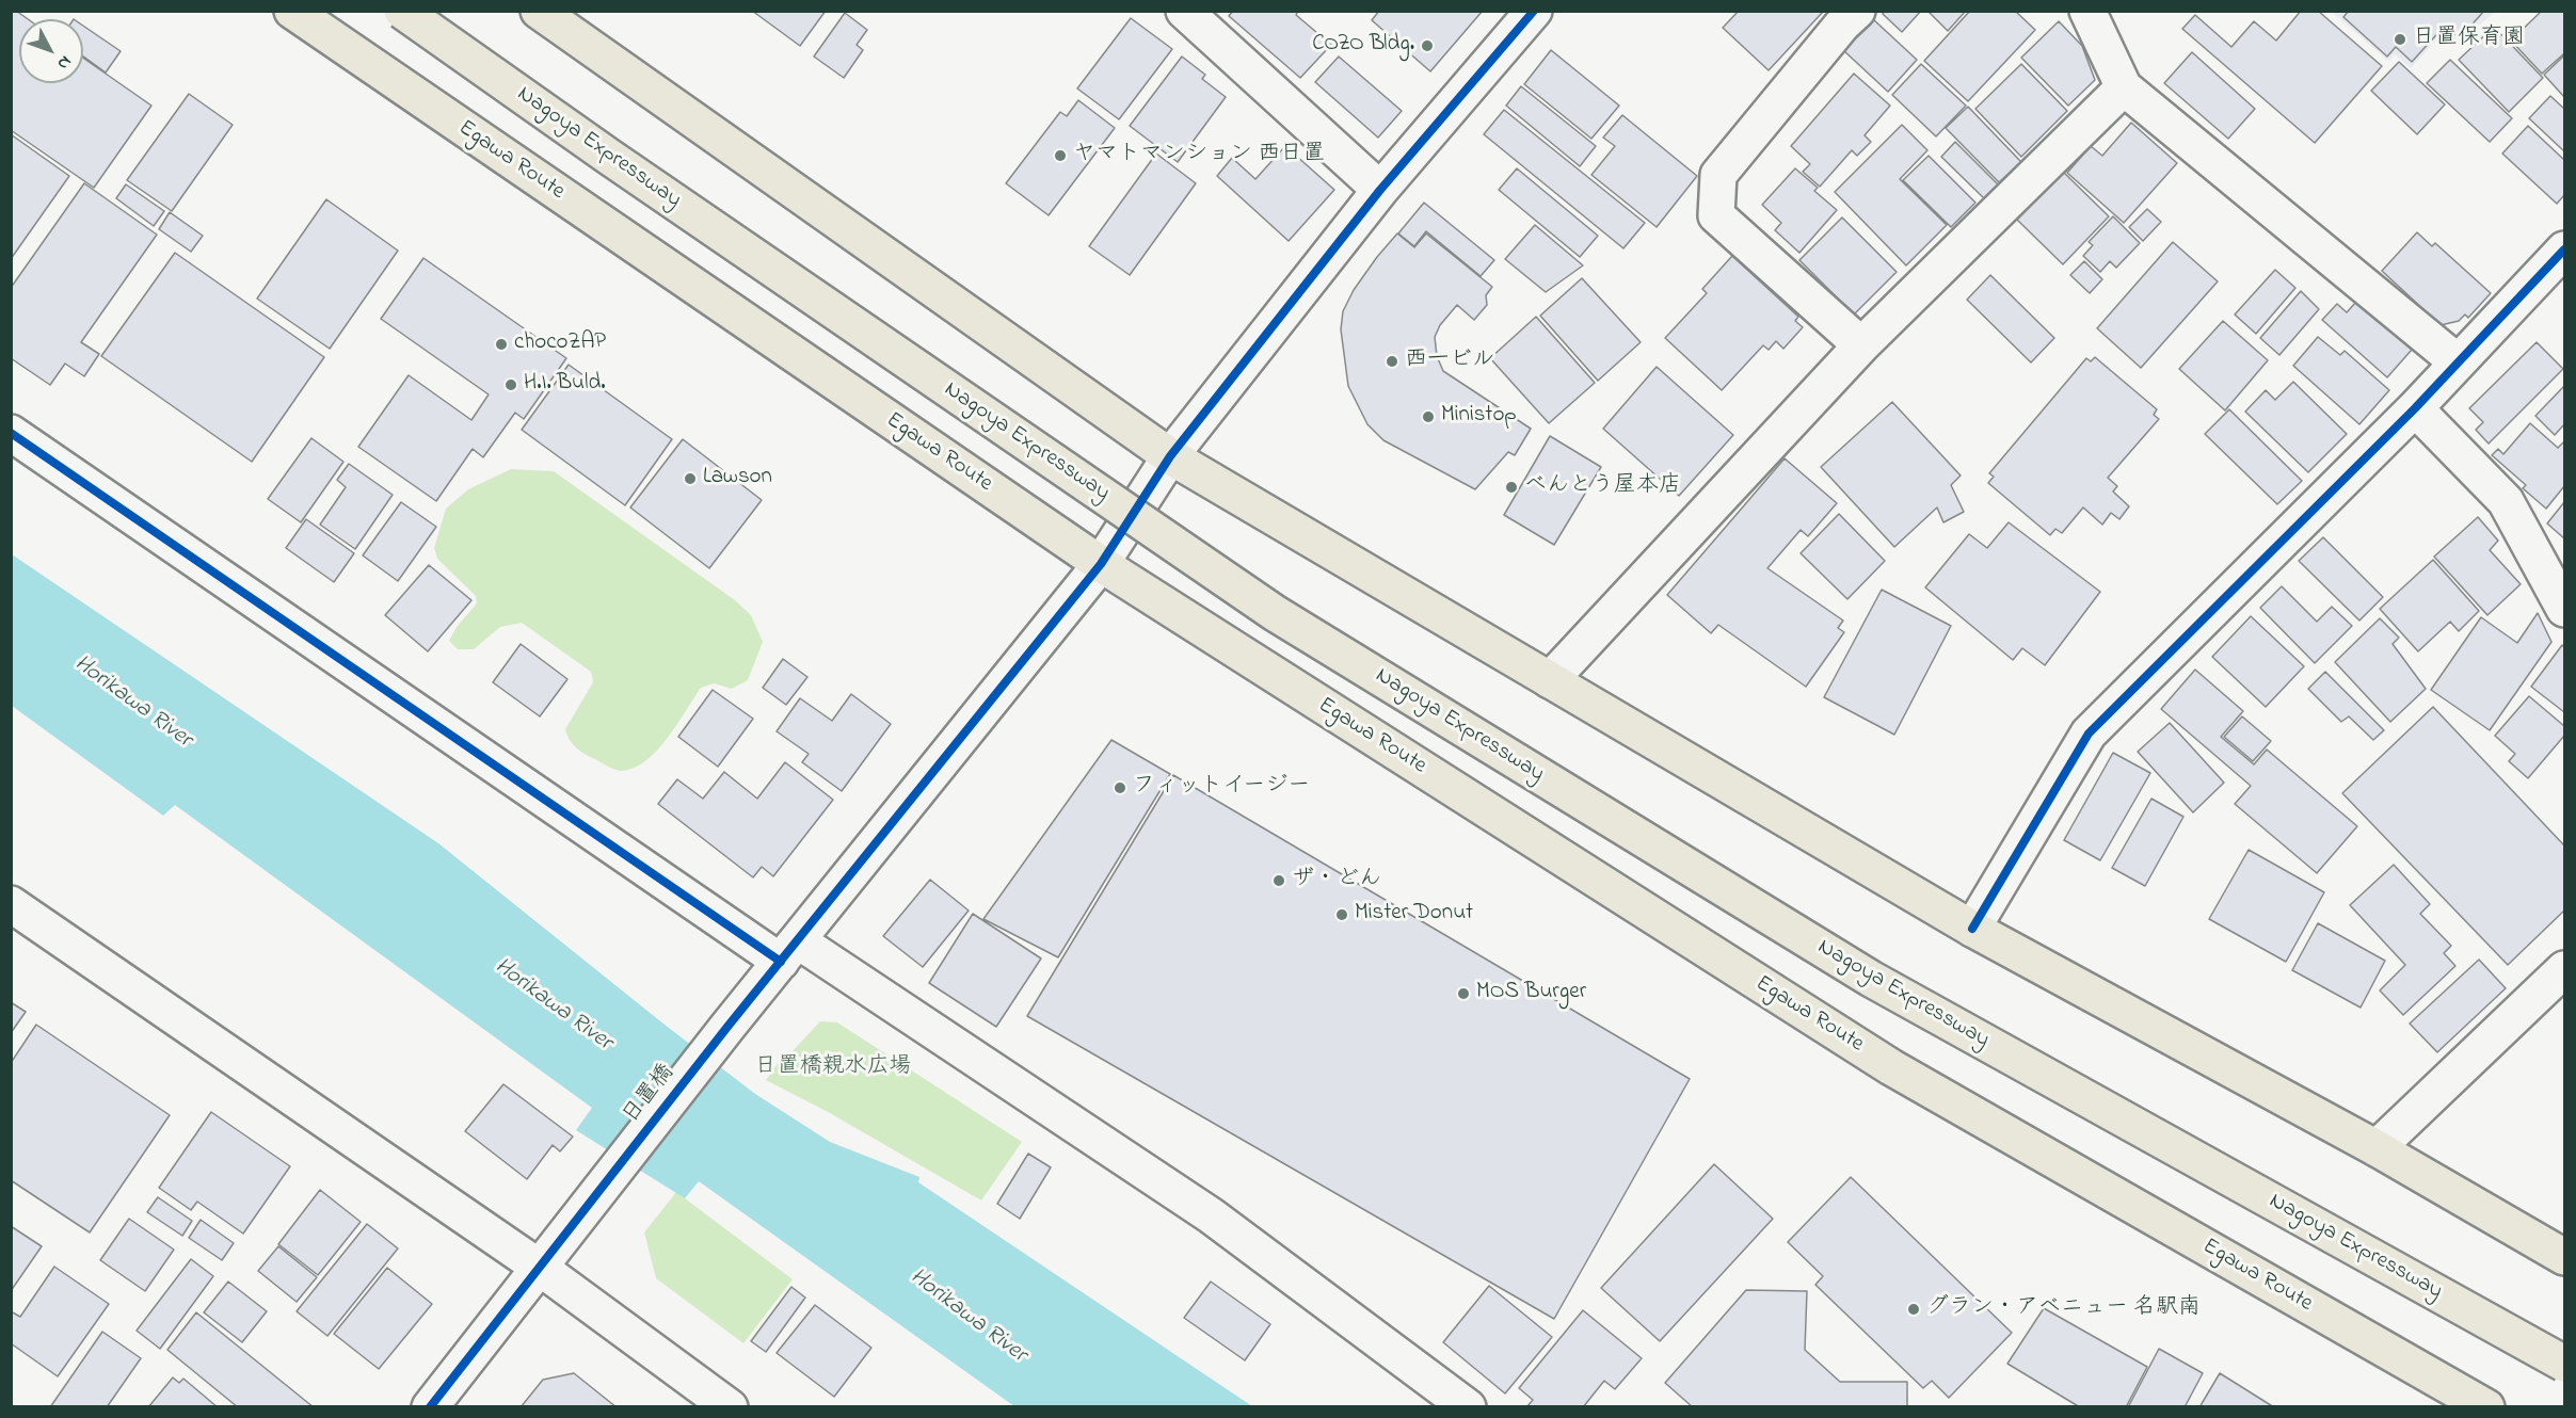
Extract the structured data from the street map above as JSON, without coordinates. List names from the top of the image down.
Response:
{
  "streets": {
    "main road": ["Nagoya Expressway", "Egawa Route"],
    "street": ["日置橋"]
  },
  "crossings": [
    ["Egawa Route", "日置橋"]
  ],
  "water": ["Horikawa River"],
  "parks": ["日置橋親水広場"],
  "places": [
    "日置保育園",
    "COZO Bldg.",
    "ヤマトマンション 西日置",
    "chocoZAP",
    "西一ビル",
    "H.I. Buld.",
    "Ministop",
    "Lawson",
    "べんとう屋本店",
    "フィットイージー",
    "ザ・どん",
    "Mister Donut",
    "MOS Burger",
    "グラン・アベニュー 名駅南"
  ],
  "north": "bottom right"
}
